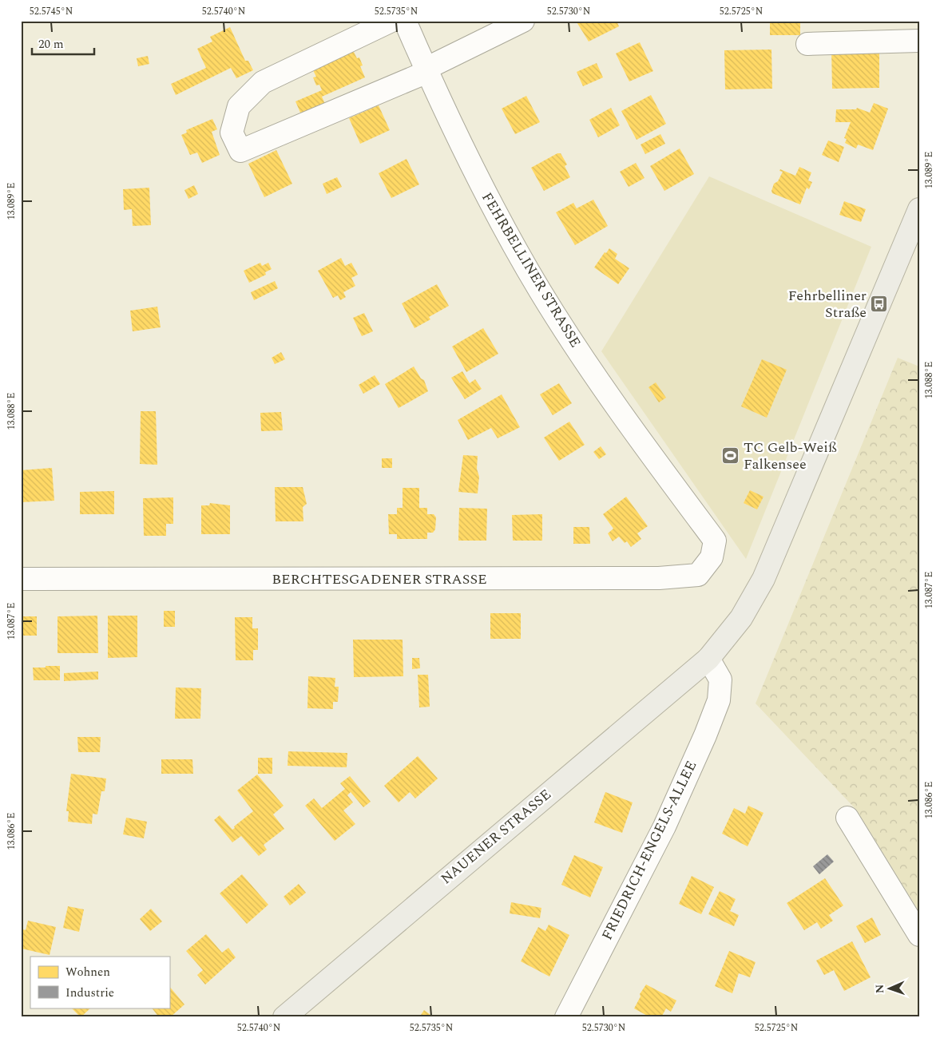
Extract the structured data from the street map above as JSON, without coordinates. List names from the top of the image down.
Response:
{
  "streets": {
    "main road": ["NAUENER STRASSE"],
    "street": ["FEHRBELLINER STRASSE", "BERCHTESGADENER STRASSE", "FRIEDRICH-ENGELS-ALLEE"]
  },
  "crossings": [
    ["FEHRBELLINER STRASSE", "BERCHTESGADENER STRASSE"],
    ["NAUENER STRASSE", "FRIEDRICH-ENGELS-ALLEE"]
  ],
  "places": {
    "bus stop": ["Fehrbelliner Straße"],
    "sports": ["TC Gelb-Weiß Falkensee"]
  },
  "legend": ["Wohnen", "Industrie"],
  "scale_bar": "20 m",
  "north": "left",
  "coordinates": [
    "52.5745°N",
    "52.5740°N",
    "52.5735°N",
    "52.5730°N",
    "52.5725°N",
    "13.089°E",
    "13.088°E",
    "13.087°E",
    "13.086°E"
  ]
}
